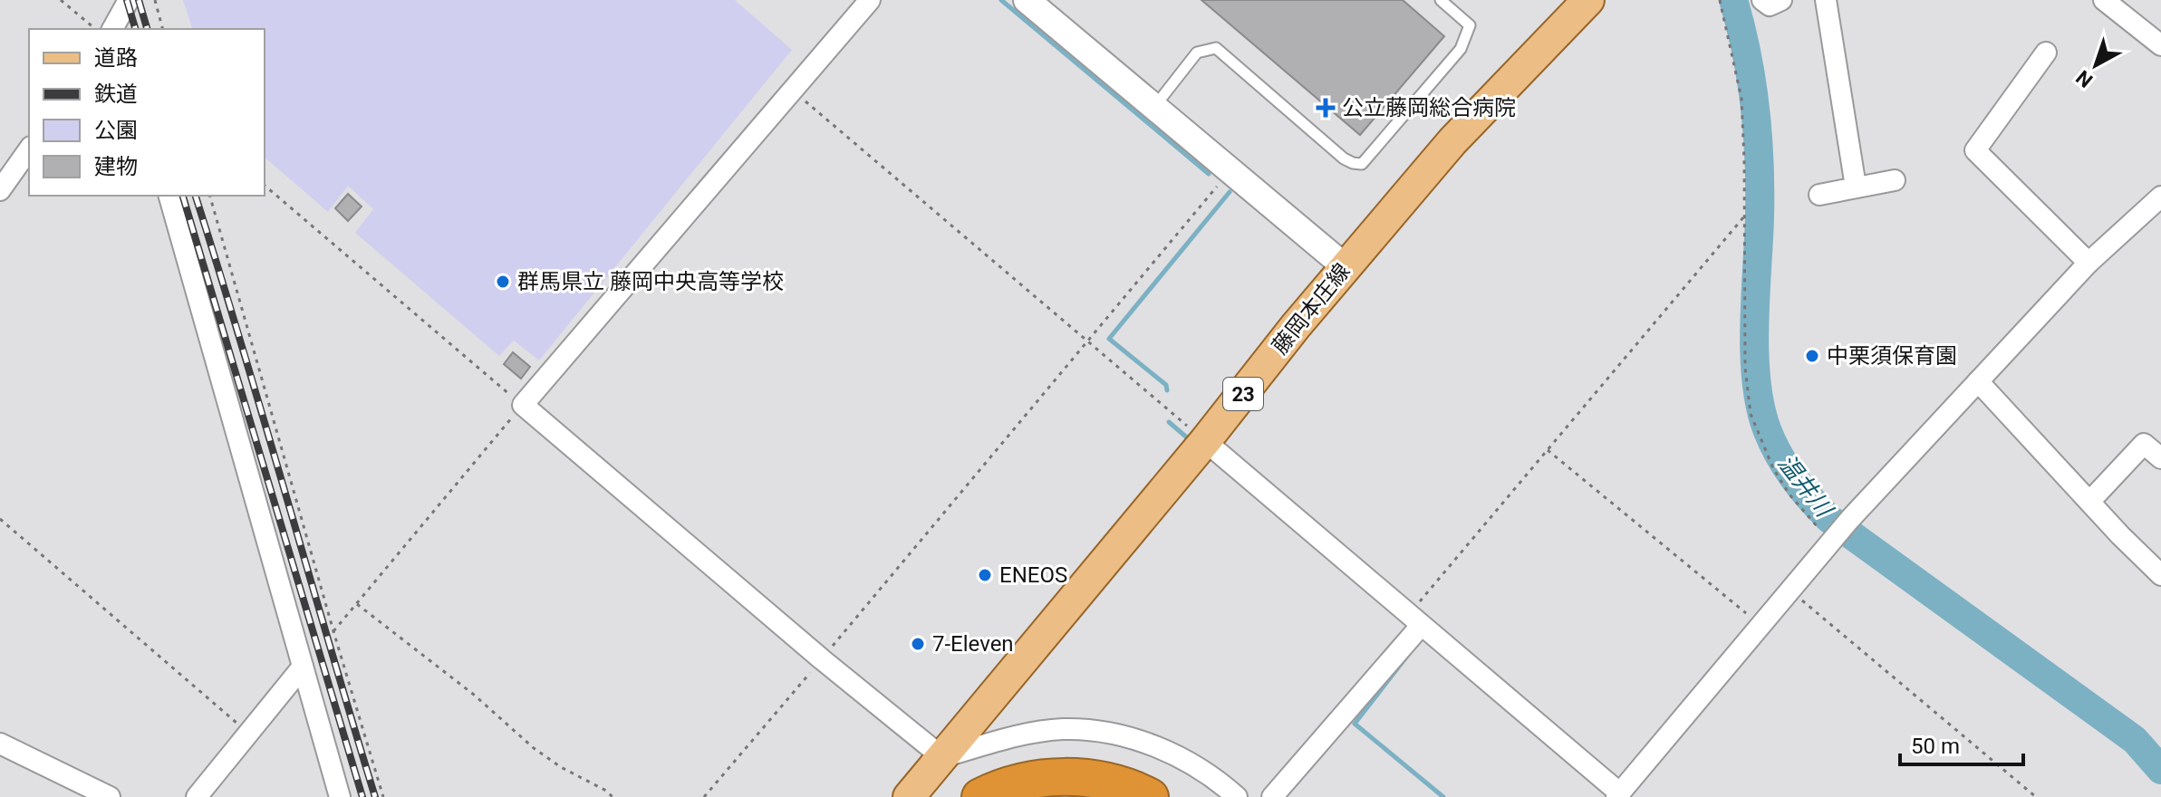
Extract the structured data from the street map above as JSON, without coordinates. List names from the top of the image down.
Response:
{
  "streets": {
    "main road": ["藤岡本庄線", "23"]
  },
  "water": ["温井川"],
  "places": {
    "health": ["公立藤岡総合病院"],
    "other": [
      "群馬県立 藤岡中央高等学校",
      "中栗須保育園",
      "ENEOS",
      "7-Eleven"
    ]
  },
  "legend": [
    "道路",
    "鉄道",
    "公園",
    "建物"
  ],
  "scale_bar": "50 m",
  "north": "bottom left"
}
